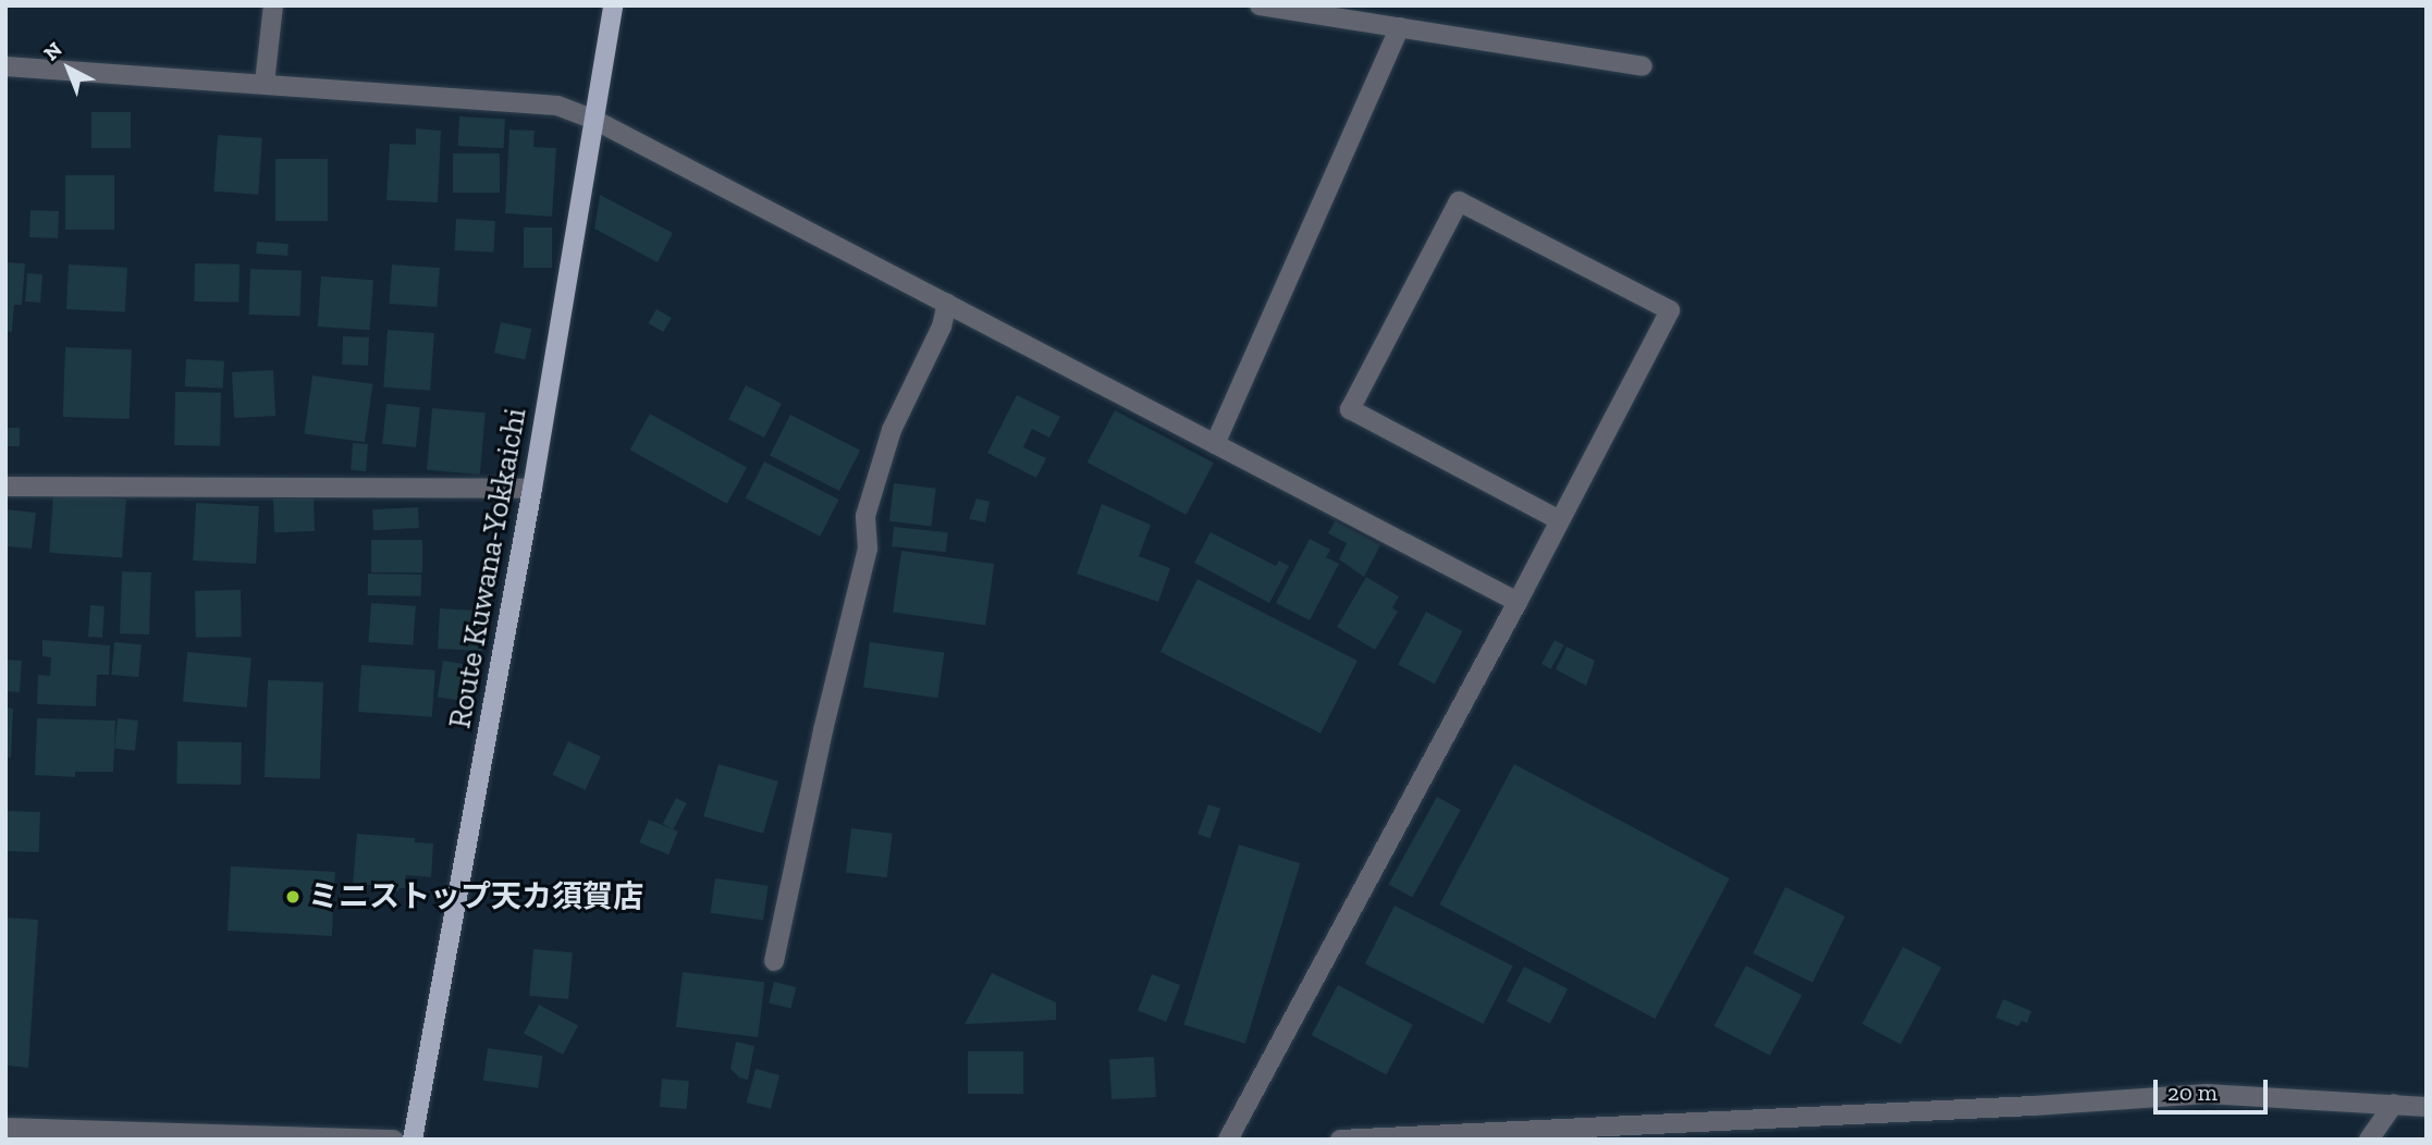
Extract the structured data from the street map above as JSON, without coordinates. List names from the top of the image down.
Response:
{
  "streets": {
    "main road": ["Route Kuwana-Yokkaichi"]
  },
  "places": ["ミニストップ天カ須賀店"],
  "scale_bar": "20 m",
  "north": "top left"
}
